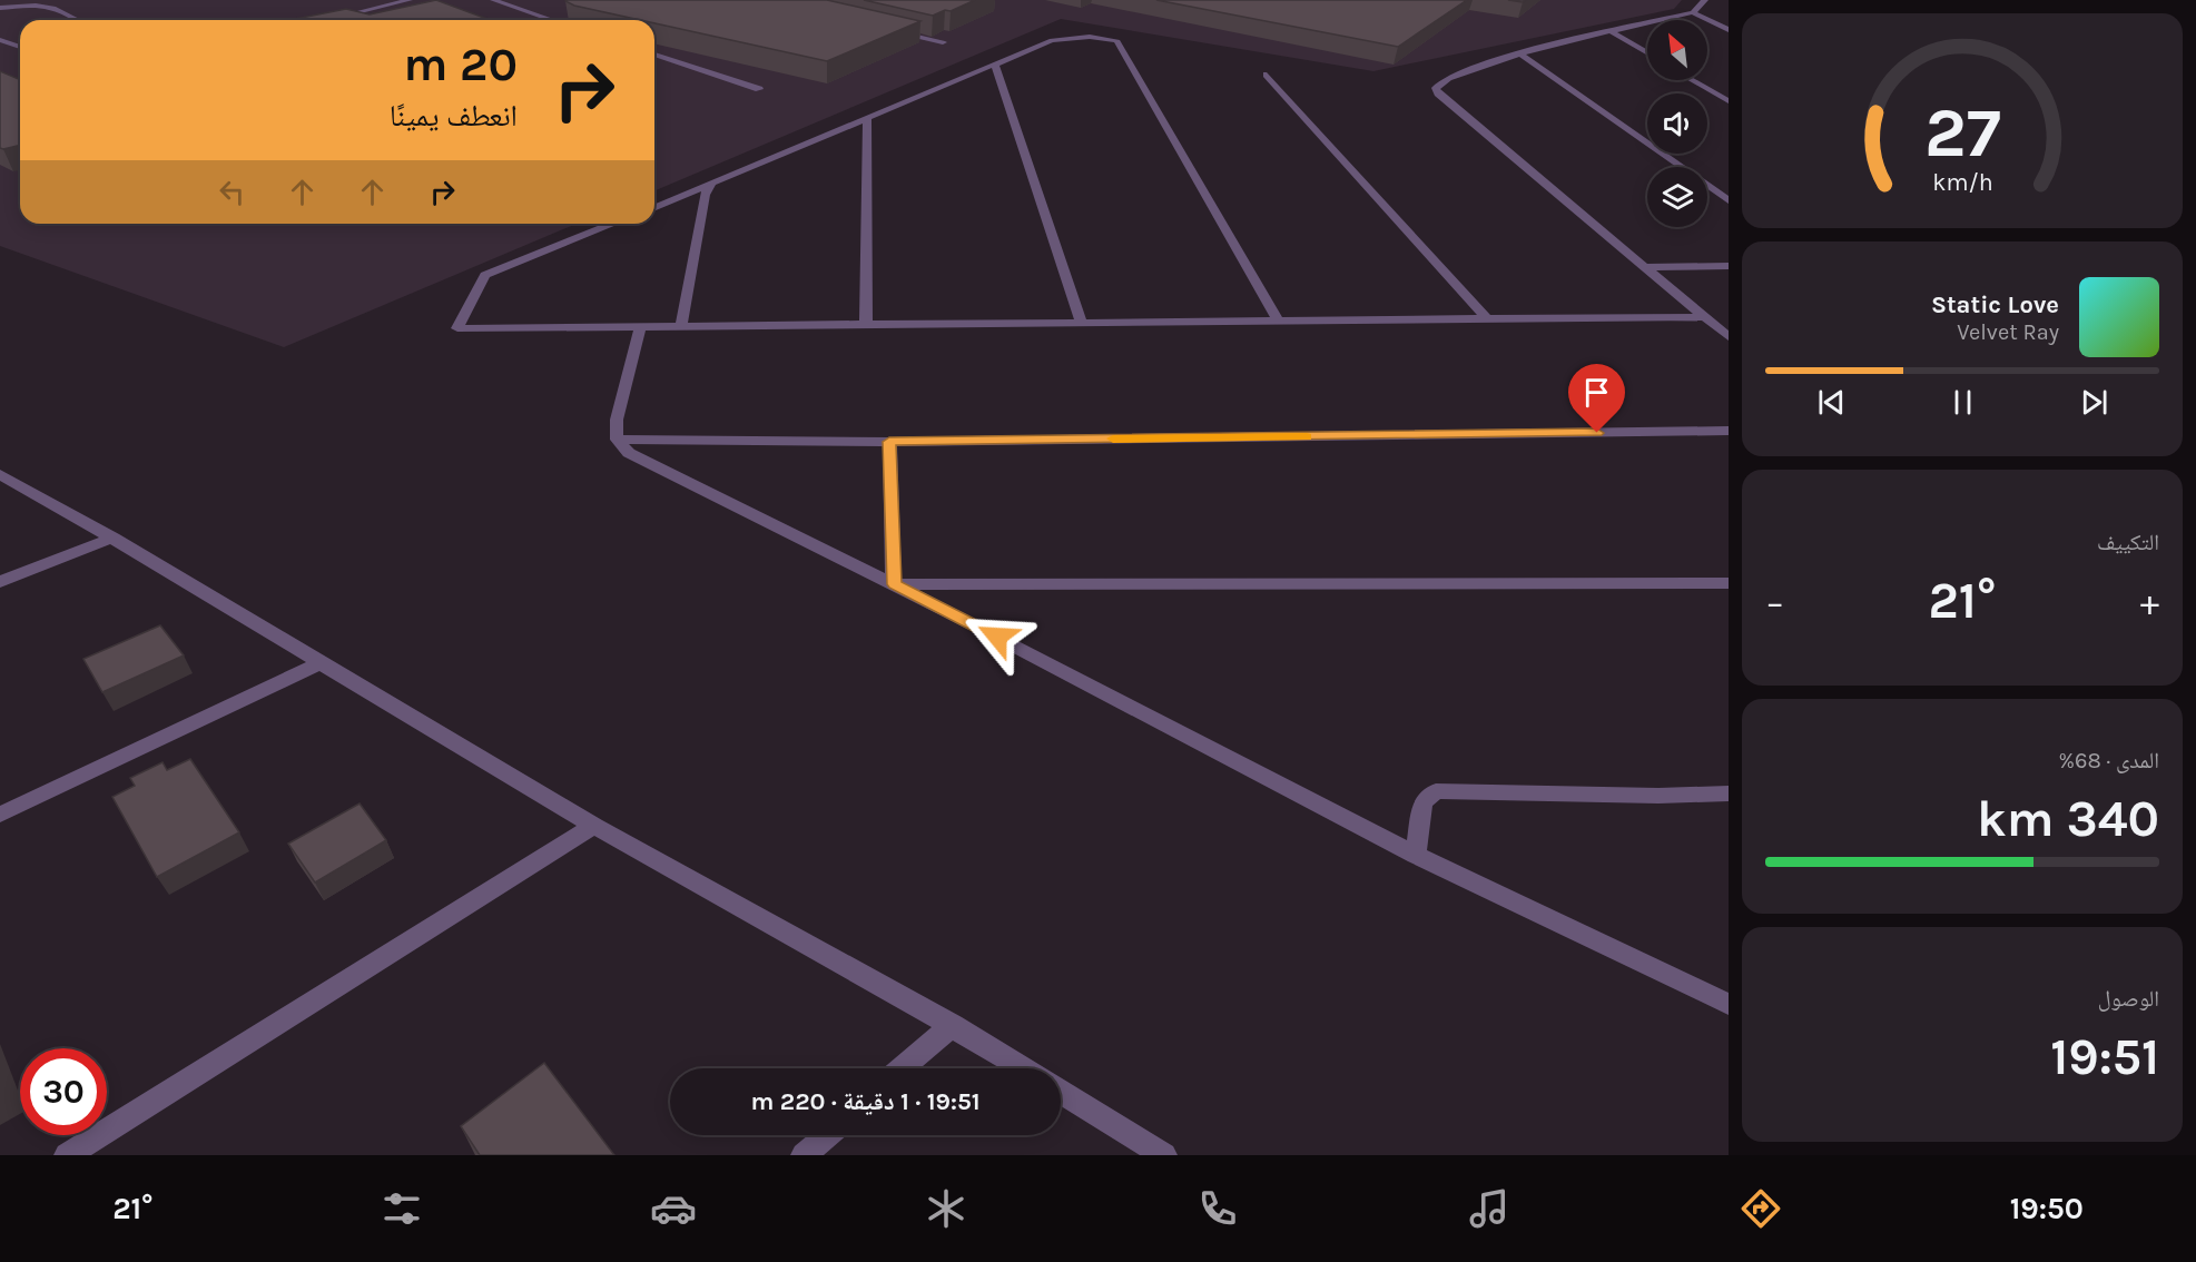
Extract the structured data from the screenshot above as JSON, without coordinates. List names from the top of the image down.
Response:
{
  "north": "top left",
  "page": {
    "turn": ["20 m", "انعطف يمينًا"],
    "song": ["Static Love", "Velvet Ray"],
    "tile": [
      "التكييف",
      ["المدى · 68%", "340 km"],
      ["الوصول", "19:51"]
    ],
    "heat": ["−", "21°", "+"],
    "limit": "30",
    "trip": "19:51 · 1 دقيقة · 220 m",
    "tabs": ["19:50", "21°"],
    "gauge": ["27", "km/h"]
  }
}
